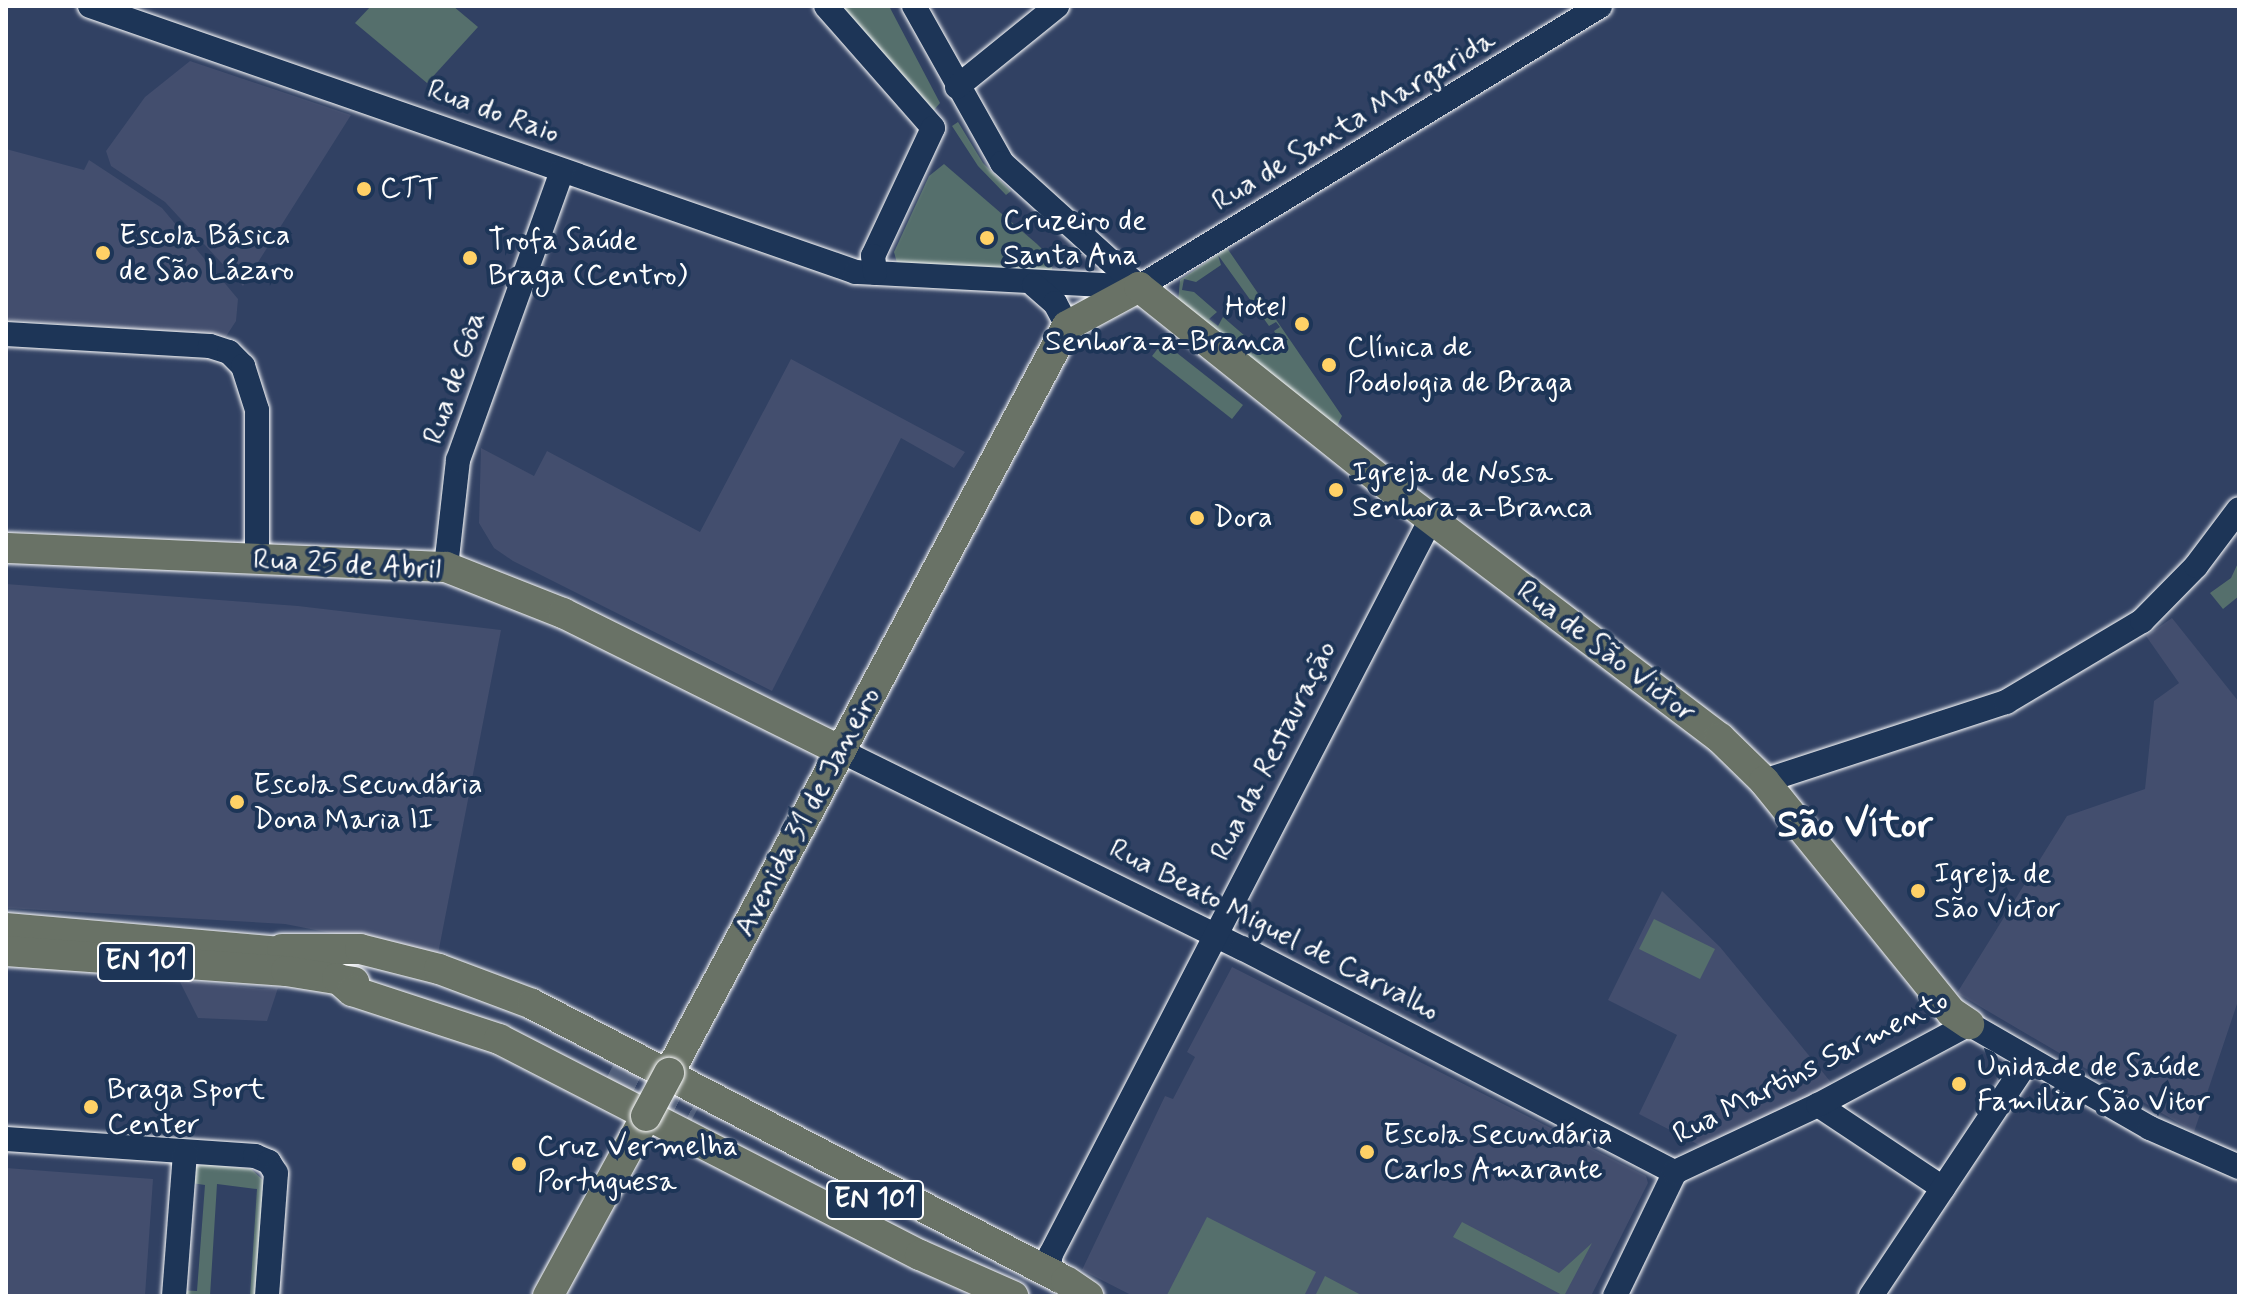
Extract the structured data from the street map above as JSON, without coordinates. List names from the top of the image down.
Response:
{
  "streets": {
    "main road": [
      "Rua 25 de Abril",
      "Rua de São Victor",
      "Avenida 31 de Janeiro",
      "EN 101"
    ],
    "street": [
      "Rua do Raio",
      "Rua de Santa Margarida",
      "Rua de Gôa",
      "Rua da Restauração",
      "Rua Beato Miguel de Carvalho",
      "Rua Martins Sarmento"
    ]
  },
  "crossings": [
    ["Rua do Raio", "Rua de Santa Margarida"],
    ["Rua do Raio", "Rua de Gôa"],
    ["Rua do Raio", "Rua de São Victor"],
    ["Rua de Santa Margarida", "Rua de São Victor"],
    ["Rua de Gôa", "Rua 25 de Abril"],
    ["Rua 25 de Abril", "Avenida 31 de Janeiro"],
    ["Rua 25 de Abril", "Rua Beato Miguel de Carvalho"],
    ["Rua de São Victor", "Rua da Restauração"],
    ["Rua de São Victor", "Rua Martins Sarmento"],
    ["Rua da Restauração", "Rua Beato Miguel de Carvalho"],
    ["Rua da Restauração", "EN 101"],
    ["Avenida 31 de Janeiro", "Rua Beato Miguel de Carvalho"],
    ["Rua Beato Miguel de Carvalho", "Rua Martins Sarmento"]
  ],
  "districts": ["São Vítor"],
  "places": [
    "CTT",
    "Cruzeiro de Santa Ana",
    "Escola Básica de São Lázaro",
    "Trofa Saúde Braga (Centro)",
    "Hotel Senhora-a-Branca",
    "Clínica de Podologia de Braga",
    "Igreja de Nossa Senhora-a-Branca",
    "Dora",
    "Escola Secundária Dona Maria II",
    "Igreja de São Victor",
    "Unidade de Saúde Familiar São Vitor",
    "Braga Sport Center",
    "Escola Secundária Carlos Amarante",
    "Cruz Vermelha Portuguesa"
  ]
}
